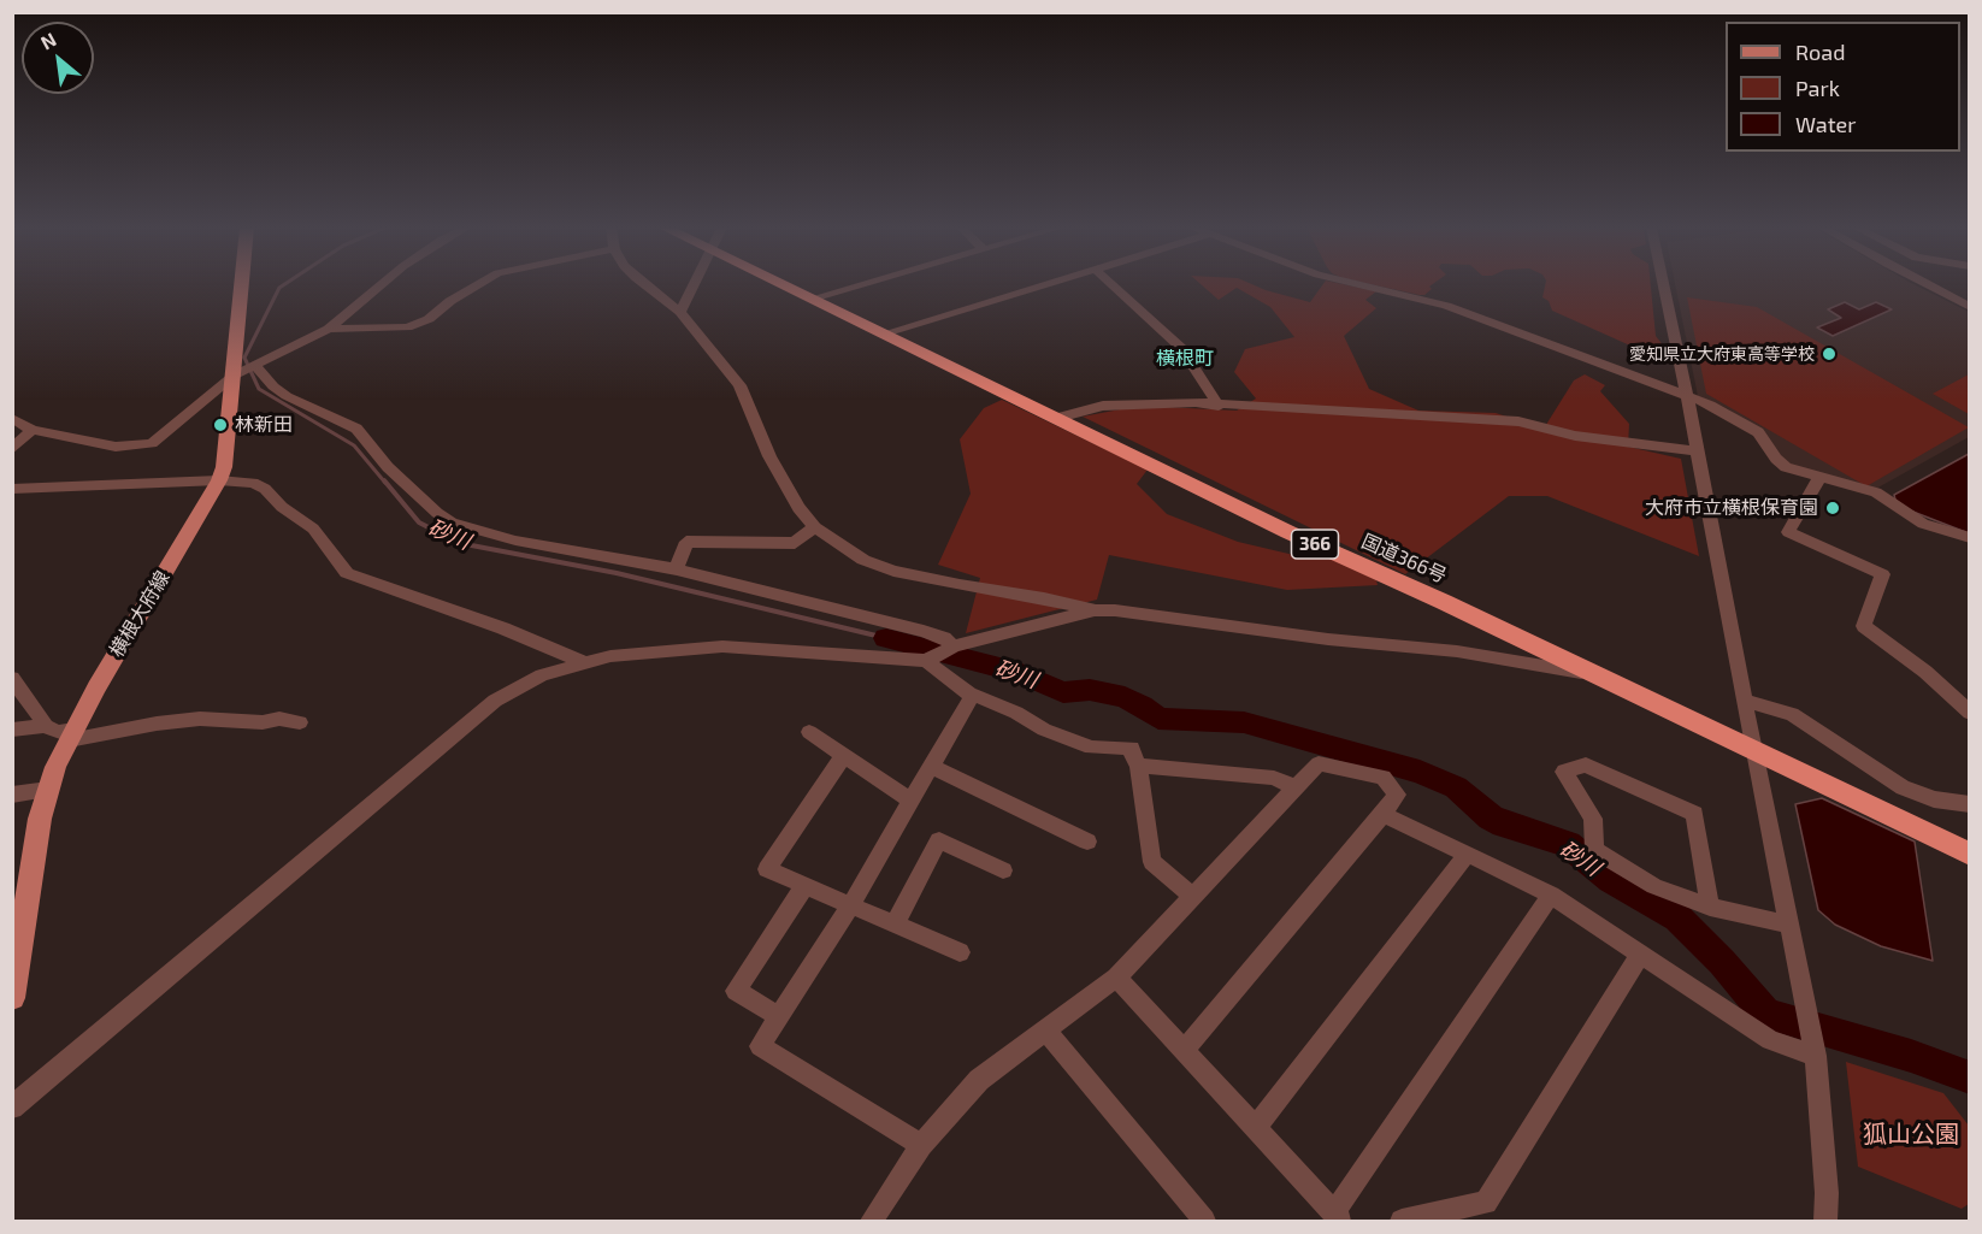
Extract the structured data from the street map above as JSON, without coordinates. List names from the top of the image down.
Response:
{
  "streets": {
    "highway": ["366", "国道366号"],
    "main road": ["横根大府線"]
  },
  "districts": ["横根町"],
  "water": ["砂川"],
  "parks": ["狐山公園"],
  "places": ["愛知県立大府東高等学校", "林新田", "大府市立横根保育園"],
  "legend": ["Road", "Park", "Water"],
  "north": "top left"
}
